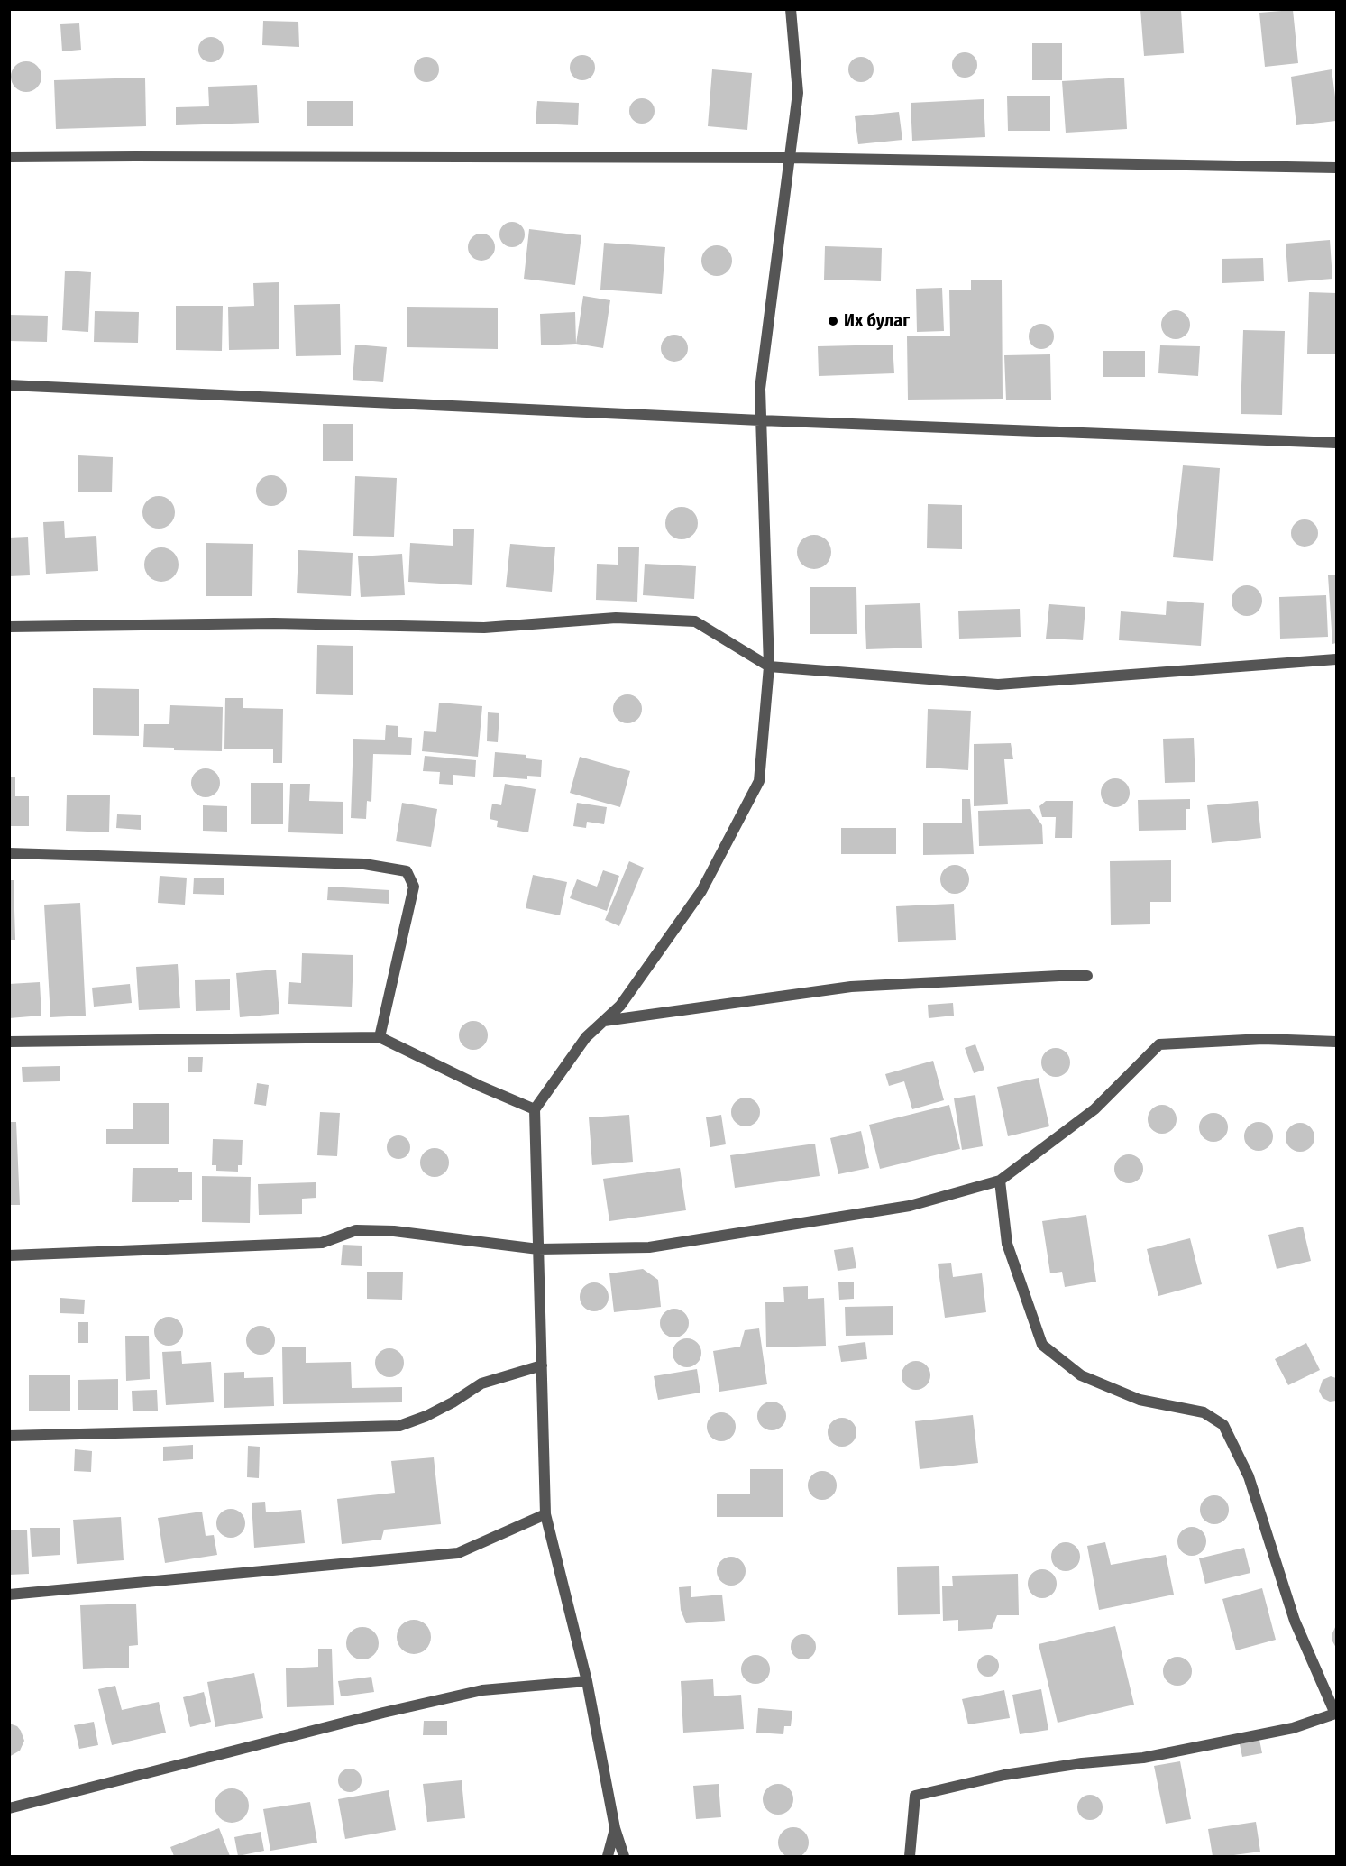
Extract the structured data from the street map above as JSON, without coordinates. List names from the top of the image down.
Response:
{
  "places": ["Их булаг"]
}
